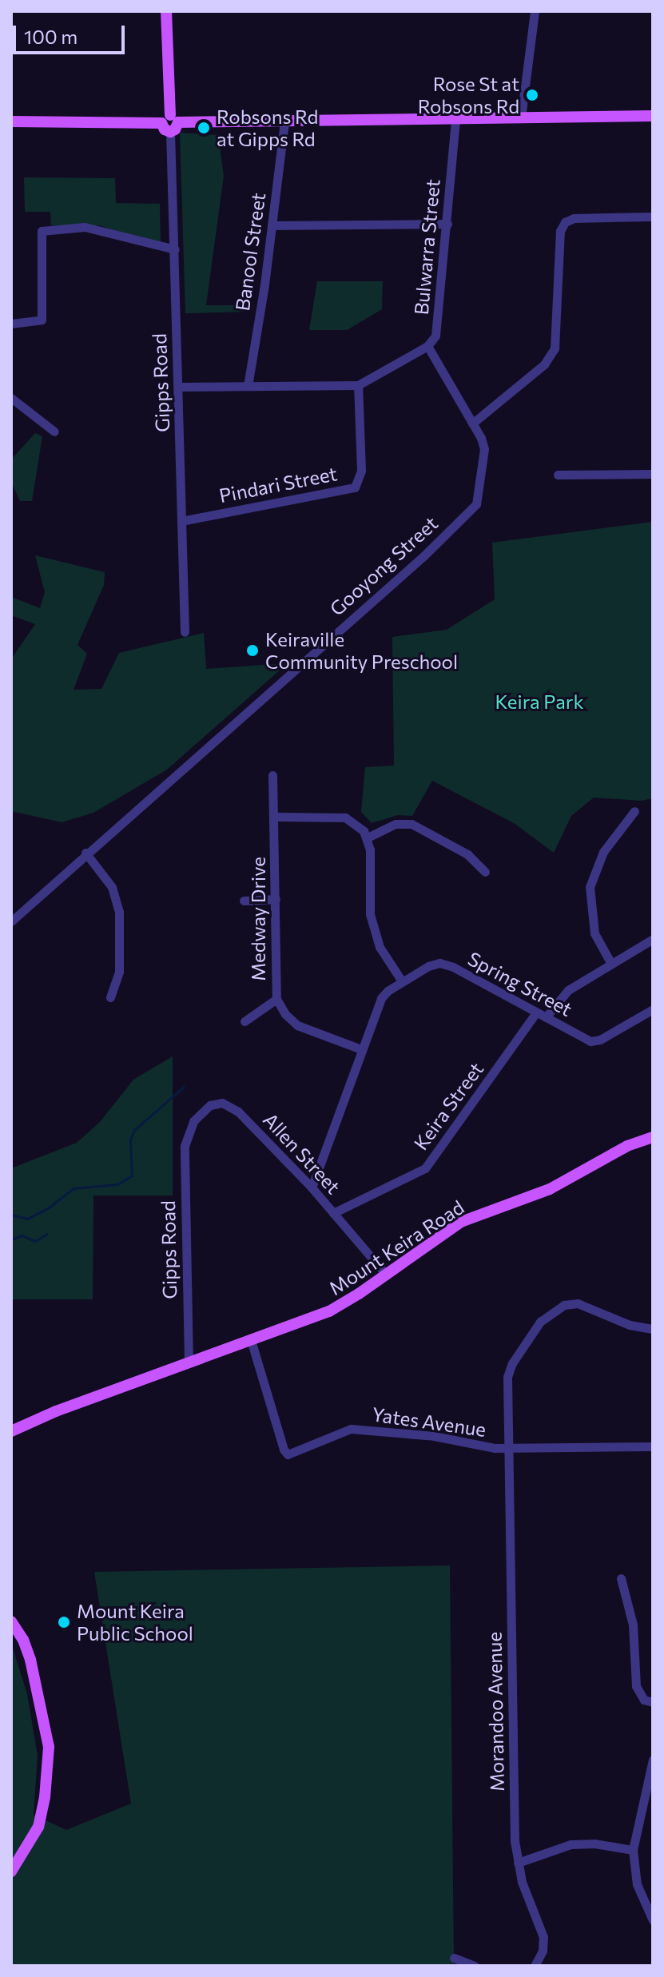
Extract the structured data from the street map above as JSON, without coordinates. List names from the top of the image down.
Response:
{
  "streets": {
    "main road": ["Gipps Road", "Mount Keira Road"],
    "street": [
      "Bulwarra Street",
      "Banool Street",
      "Pindari Street",
      "Gooyong Street",
      "Medway Drive",
      "Spring Street",
      "Keira Street",
      "Allen Street",
      "Yates Avenue",
      "Morandoo Avenue"
    ]
  },
  "crossings": [
    ["Bulwarra Street", "Gooyong Street"],
    ["Gipps Road", "Pindari Street"],
    ["Gipps Road", "Allen Street"],
    ["Gipps Road", "Mount Keira Road"],
    ["Medway Drive", "Spring Street"],
    ["Spring Street", "Keira Street"],
    ["Spring Street", "Allen Street"],
    ["Keira Street", "Allen Street"],
    ["Allen Street", "Mount Keira Road"],
    ["Mount Keira Road", "Yates Avenue"],
    ["Yates Avenue", "Morandoo Avenue"]
  ],
  "parks": ["Keira Park"],
  "places": [
    "Rose St at Robsons Rd",
    "Robsons Rd at Gipps Rd",
    "Keiraville Community Preschool",
    "Mount Keira Public School"
  ],
  "scale_bar": "100 m"
}
